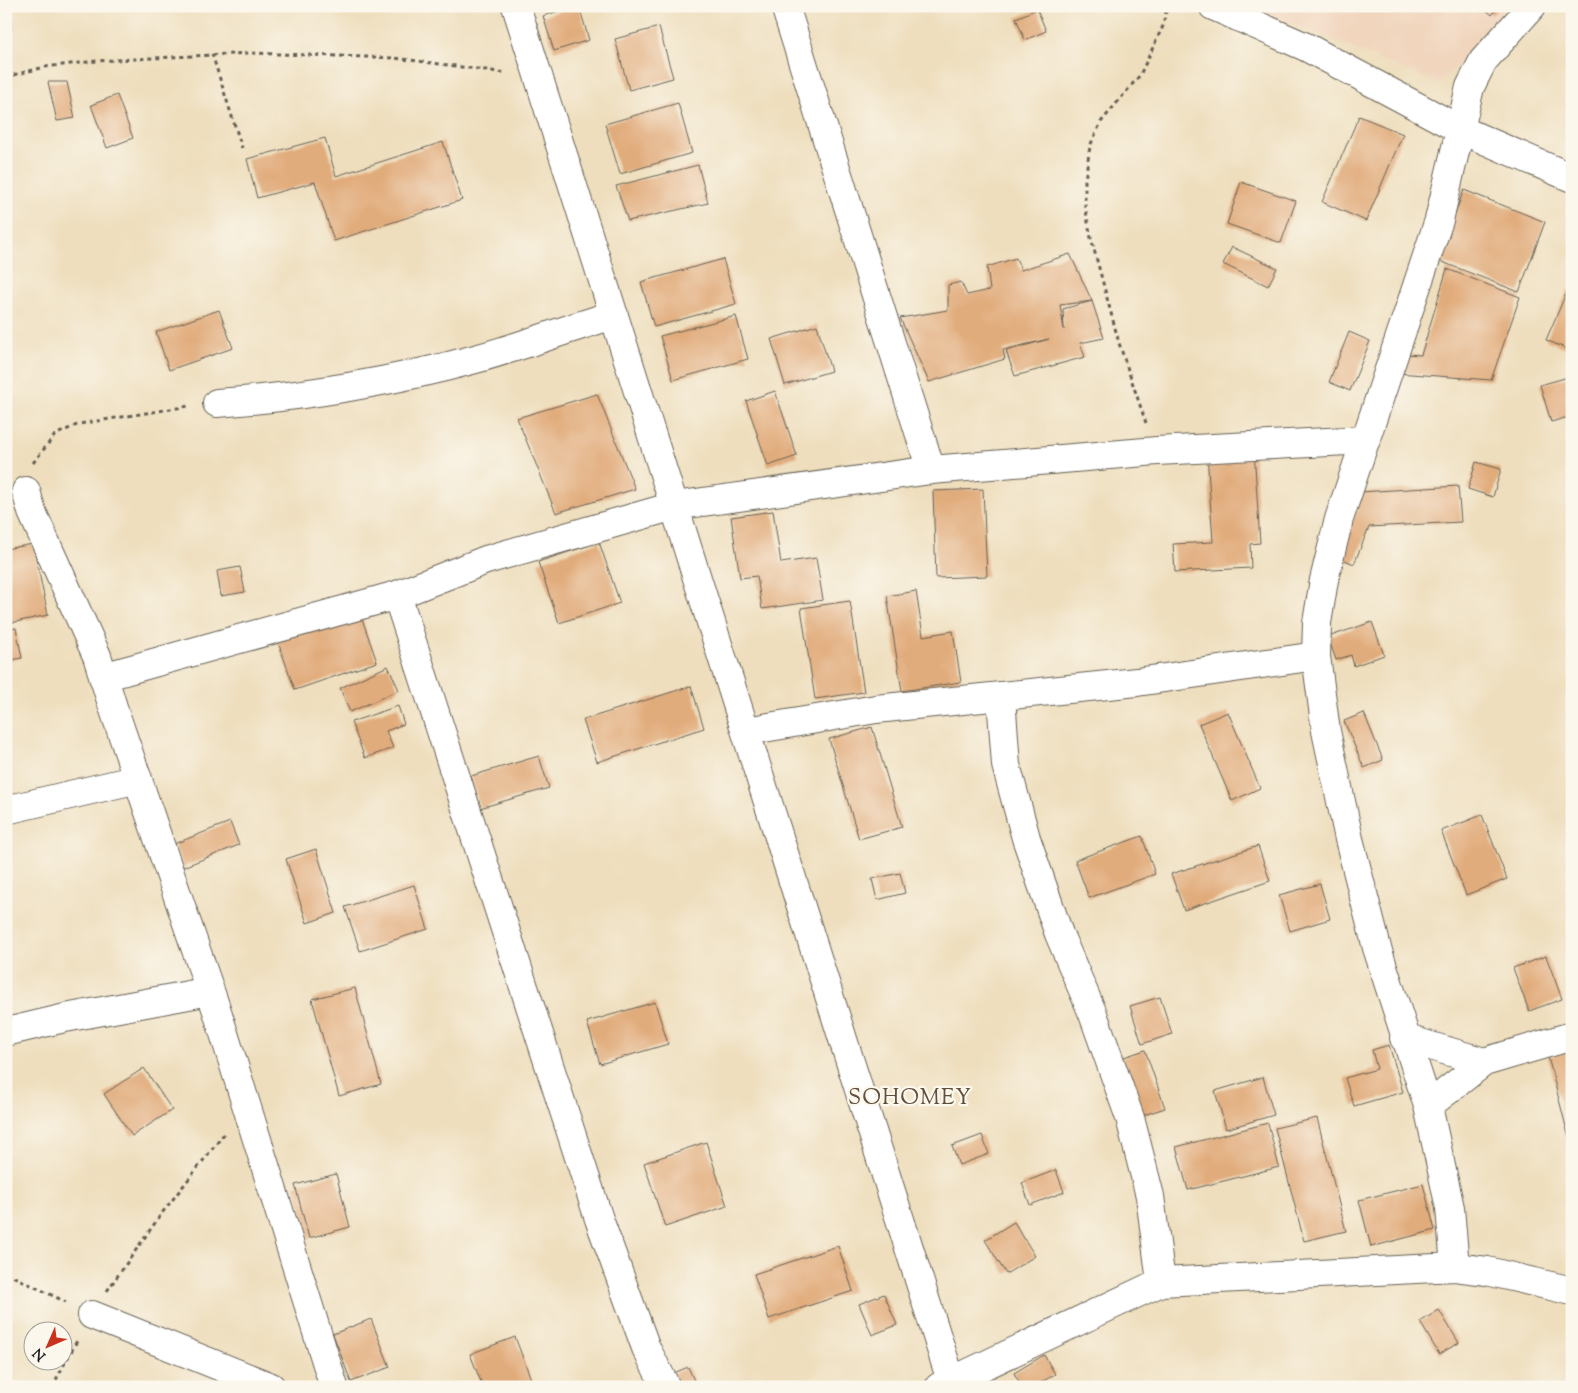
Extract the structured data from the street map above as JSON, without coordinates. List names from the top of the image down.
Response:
{
  "districts": ["SOHOMEY"],
  "north": "bottom left"
}
